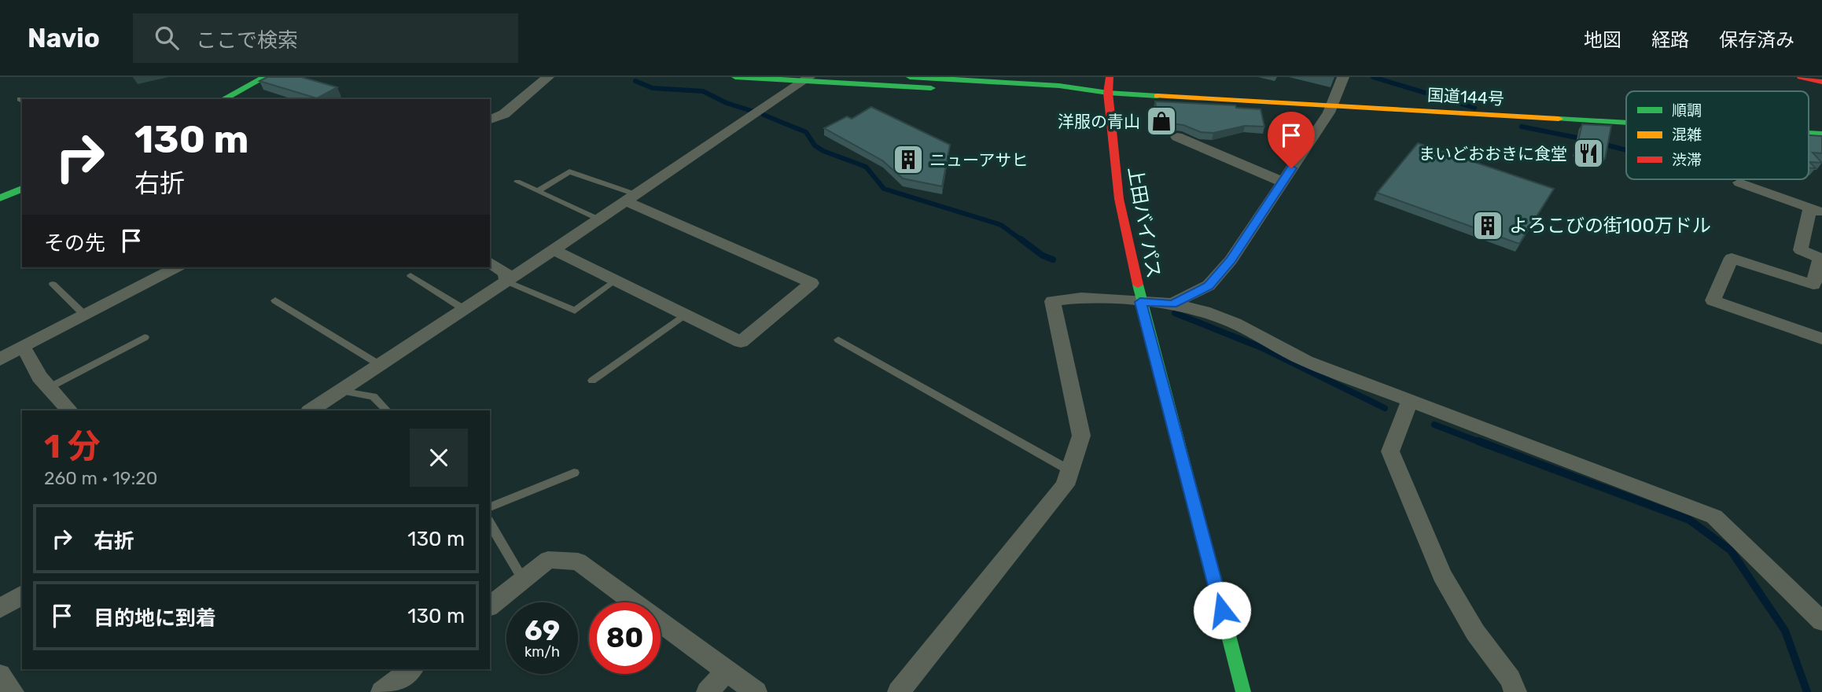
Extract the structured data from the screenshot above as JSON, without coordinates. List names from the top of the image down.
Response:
{
  "streets": {
    "main road": ["国道144号", "上田バイパス"]
  },
  "crossings": [
    ["国道144号", "上田バイパス"]
  ],
  "places": {
    "shop": ["洋服の青山"],
    "restaurant": ["まいどおおきに食堂"],
    "building": ["ニューアサヒ", "よろこびの街100万ドル"]
  },
  "legend": ["順調", "混雑", "渋滞"],
  "page": {
    "header": "Navio",
    "search": "ここで検索",
    "nav": ["地図", "経路", "保存済み"],
    "turn": ["130 m", "右折"],
    "then": "その先",
    "heading": ["1 分", "260 m · 19:20"],
    "list": [
      {
        "name": "右折",
        "value": "130 m"
      },
      {
        "name": "目的地に到着",
        "value": "130 m"
      }
    ],
    "speed": "69 km/h",
    "limit": "80"
  }
}
